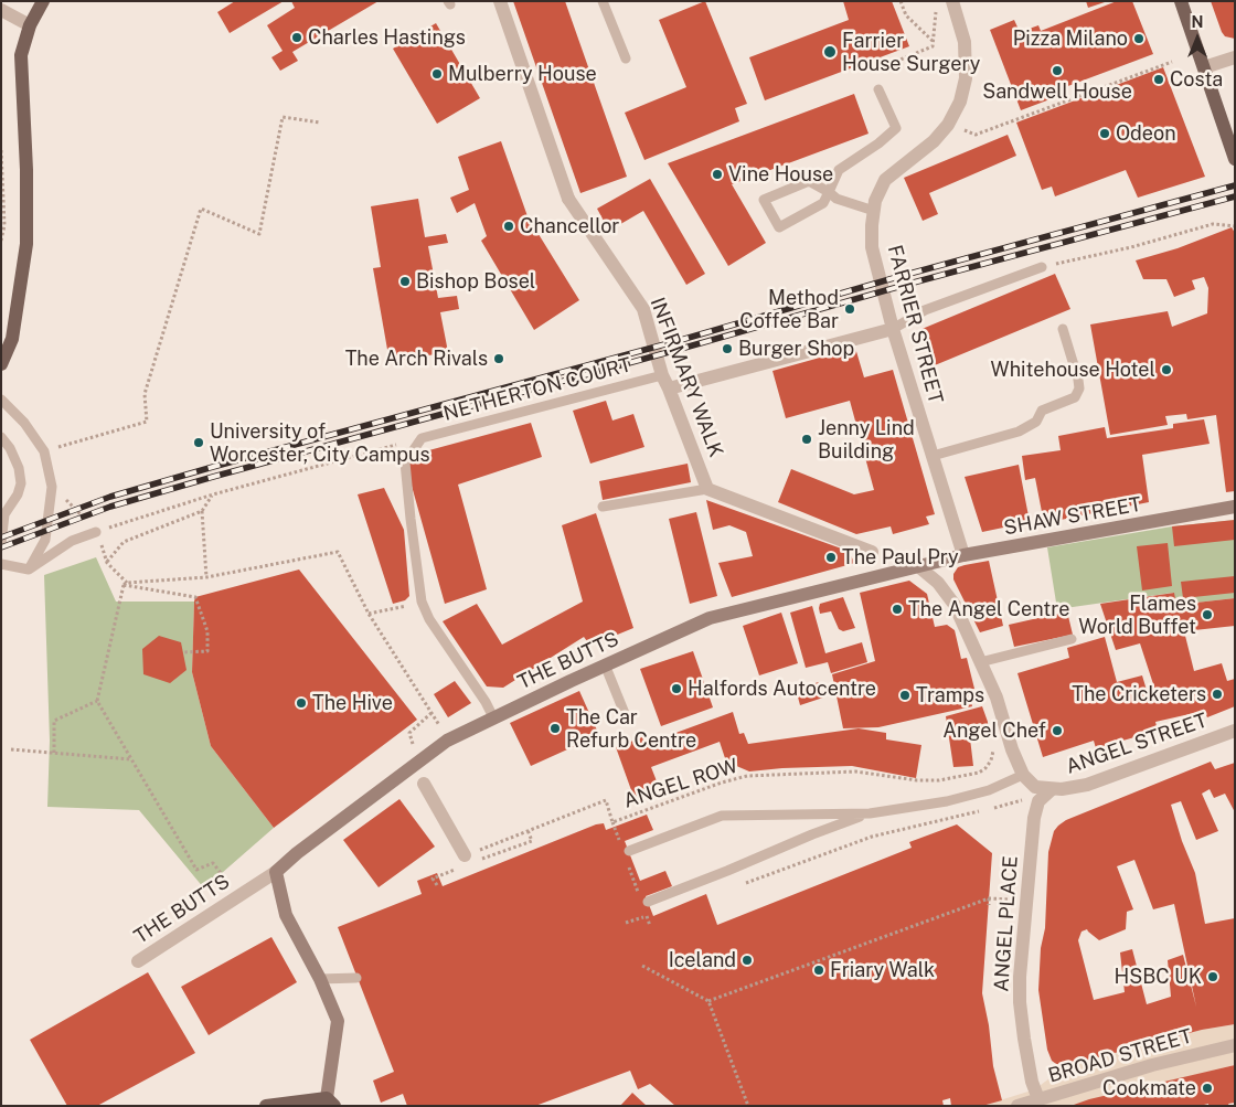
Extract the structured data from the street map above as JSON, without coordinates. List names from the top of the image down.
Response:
{
  "streets": {
    "main road": ["SHAW STREET", "THE BUTTS"],
    "street": [
      "FARRIER STREET",
      "INFIRMARY WALK",
      "ANGEL STREET",
      "ANGEL PLACE",
      "BROAD STREET"
    ],
    "lane": ["NETHERTON COURT"],
    "path": ["ANGEL ROW"]
  },
  "crossings": [
    ["FARRIER STREET", "SHAW STREET"],
    ["INFIRMARY WALK", "NETHERTON COURT"],
    ["SHAW STREET", "THE BUTTS"],
    ["ANGEL PLACE", "BROAD STREET"]
  ],
  "places": [
    "Charles Hastings",
    "Pizza Milano",
    "Farrier House Surgery",
    "Sandwell House",
    "Mulberry House",
    "Costa",
    "Odeon",
    "Vine House",
    "Chancellor",
    "Bishop Bosel",
    "Method Coffee Bar",
    "Burger Shop",
    "The Arch Rivals",
    "Whitehouse Hotel",
    "Jenny Lind Building",
    "University of Worcester, City Campus",
    "The Paul Pry",
    "The Angel Centre",
    "Flames World Buffet",
    "Halfords Autocentre",
    "The Cricketers",
    "Tramps",
    "The Hive",
    "The Car Refurb Centre",
    "Angel Chef",
    "Iceland",
    "Friary Walk",
    "HSBC UK",
    "Cookmate"
  ],
  "north": "top"
}
